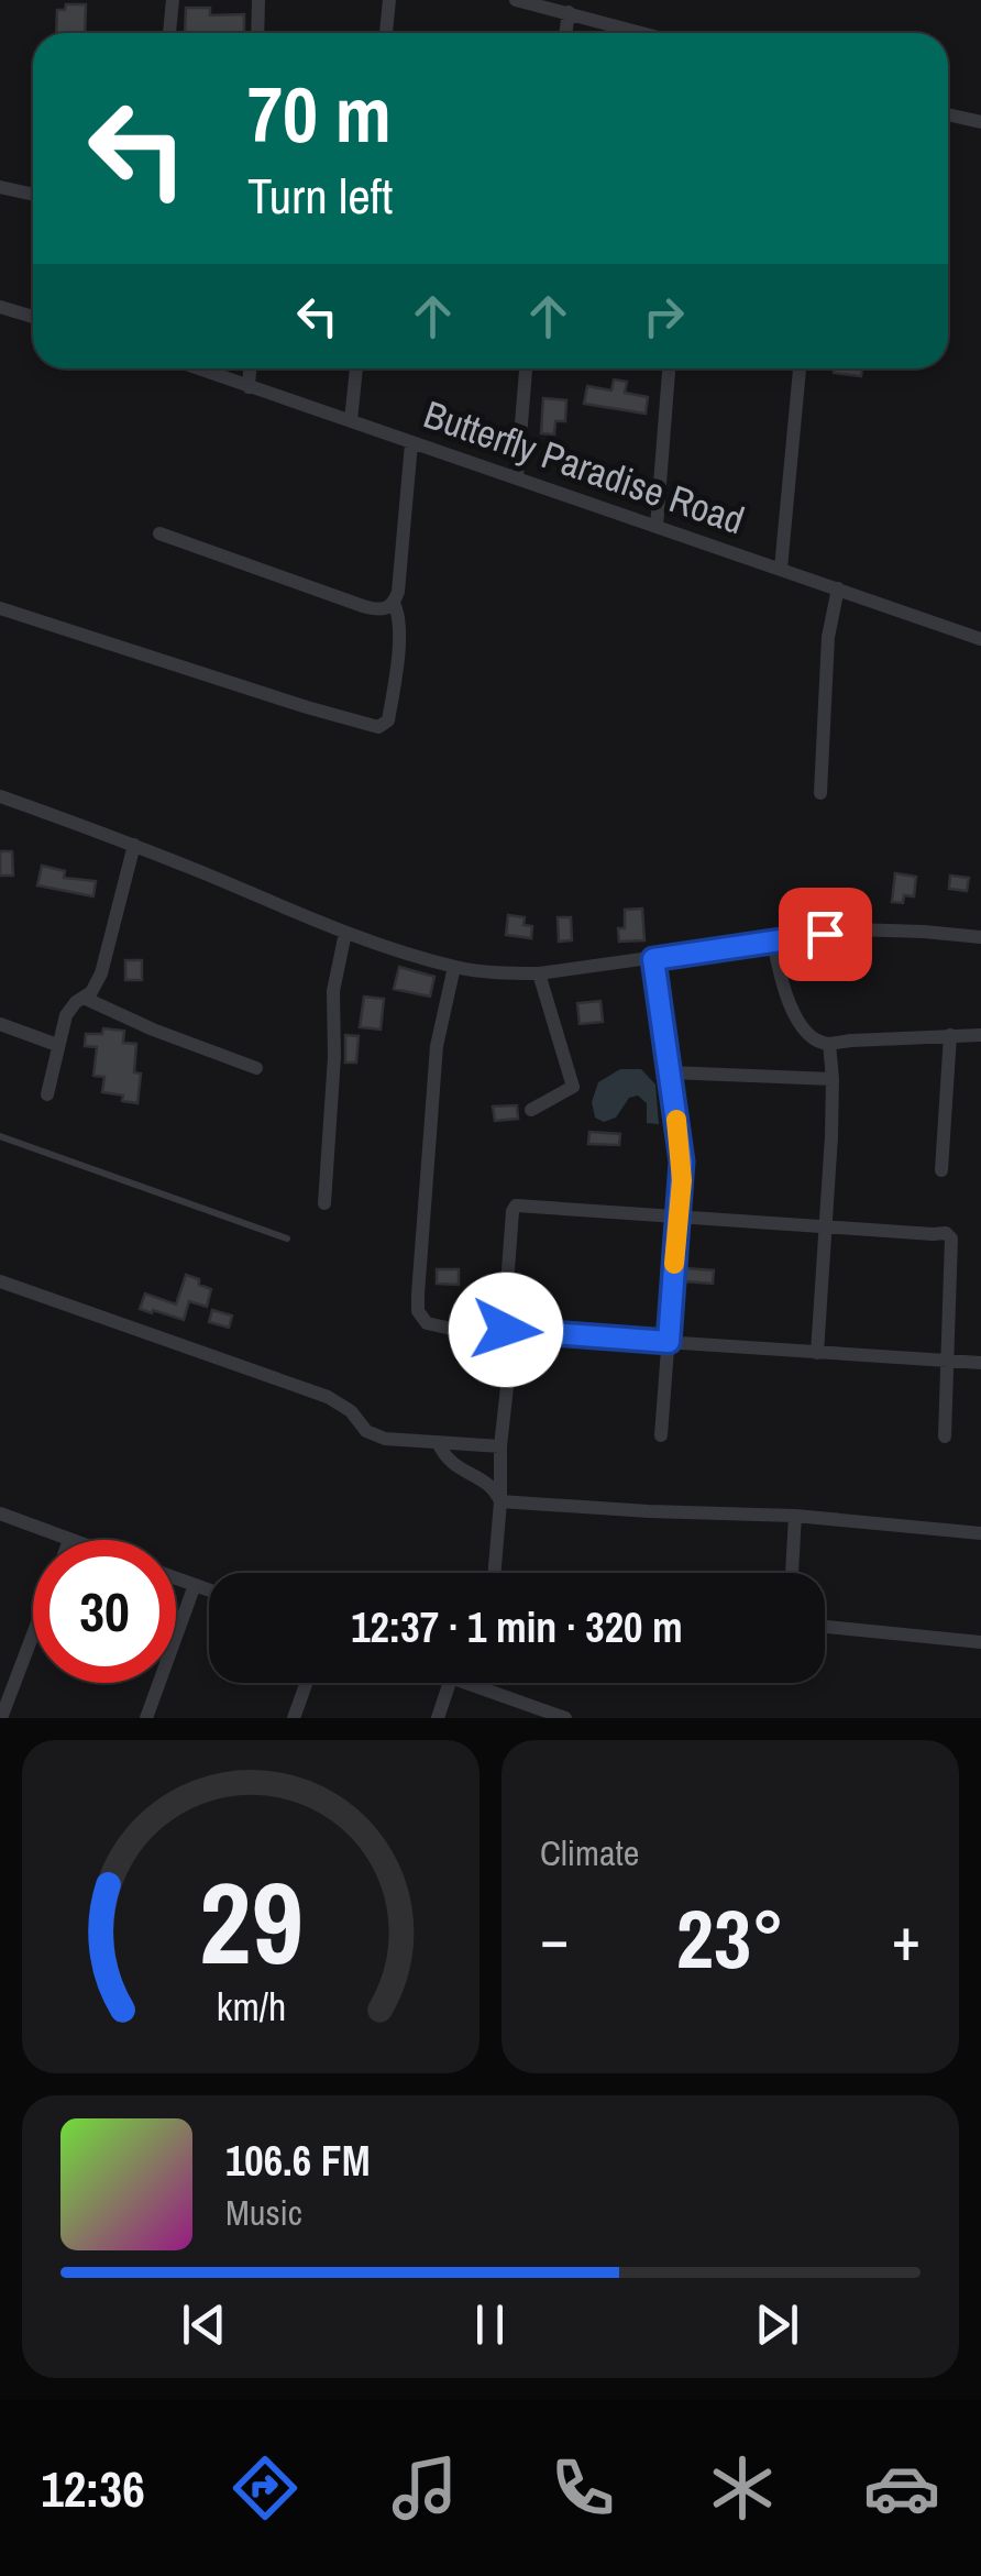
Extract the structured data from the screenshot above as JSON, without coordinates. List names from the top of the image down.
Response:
{
  "streets": {
    "street": ["Butterfly Paradise Road"]
  },
  "page": {
    "turn": ["70 m", "Turn left"],
    "limit": "30",
    "trip": "12:37 · 1 min · 320 m",
    "tile": "Climate",
    "heat": ["−", "23°", "+"],
    "song": ["106.6 FM", "Music"],
    "tabs": "12:36",
    "gauge": ["29", "km/h"]
  }
}
